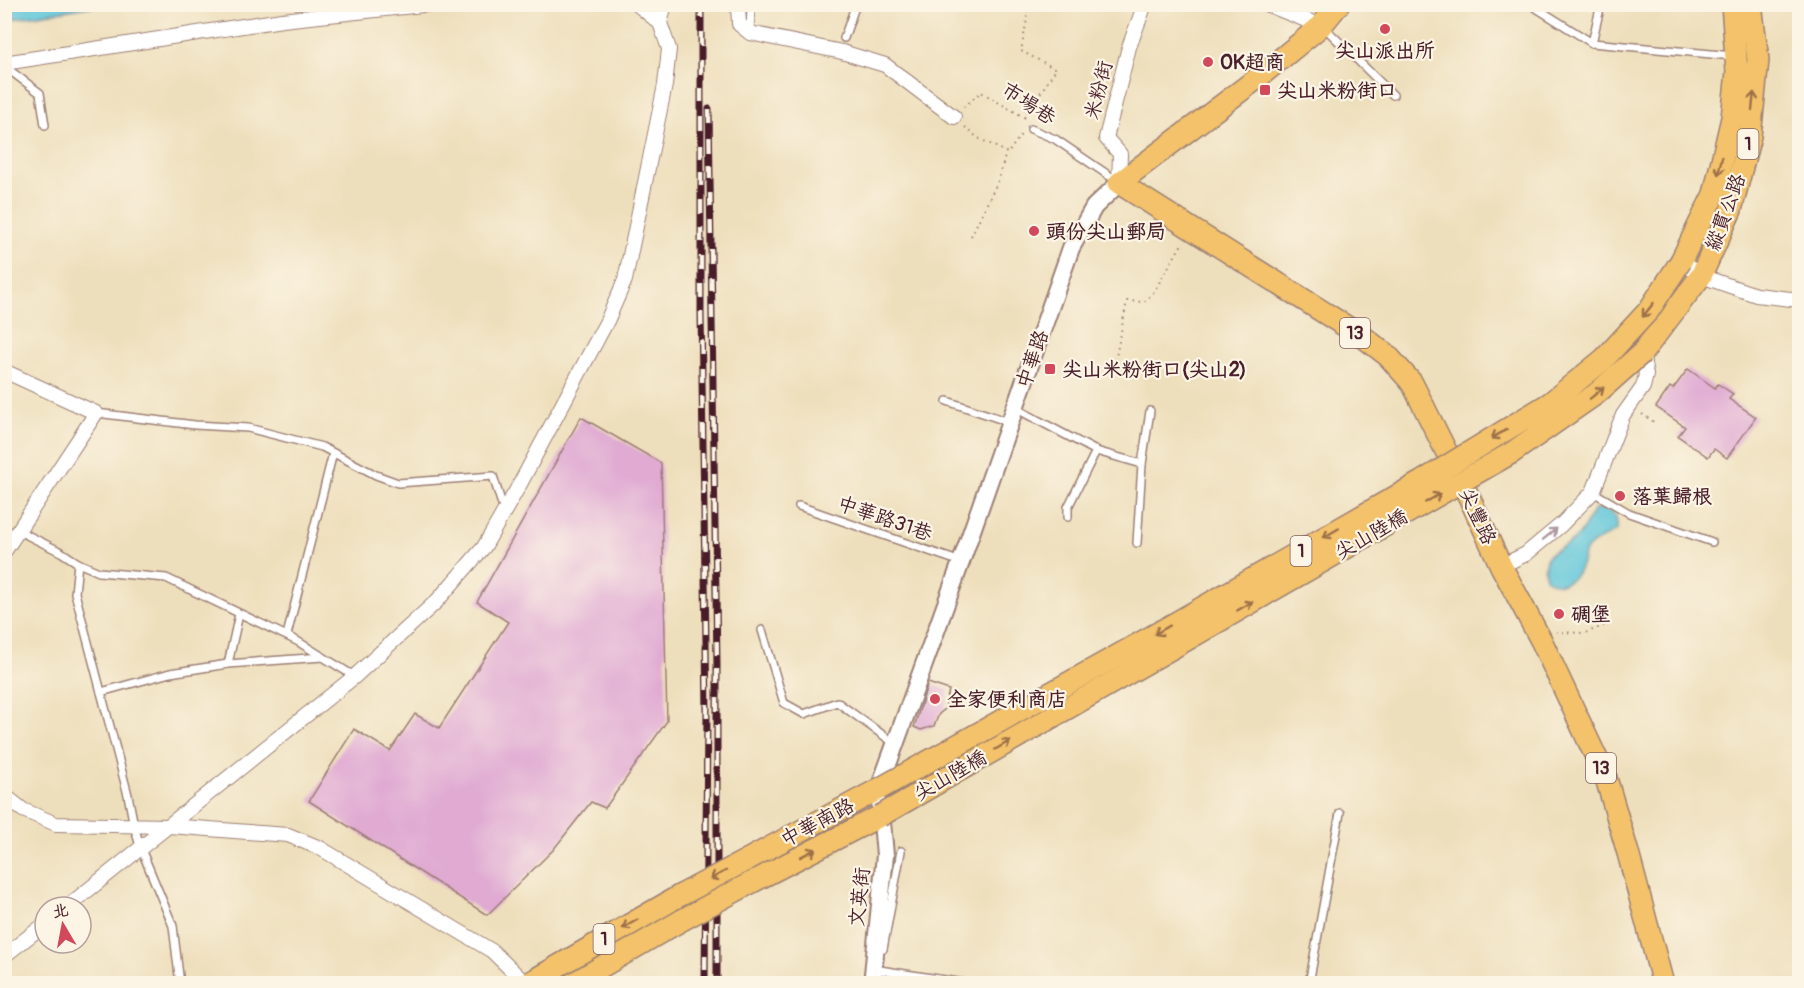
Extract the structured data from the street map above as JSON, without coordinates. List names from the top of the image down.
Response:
{
  "streets": {
    "main road": [
      "1",
      "縱貫公路",
      "13",
      "中華路",
      "尖豐路",
      "尖山陸橋",
      "中華南路"
    ],
    "street": ["米粉街", "文英街"],
    "lane": ["市場巷", "中華路31巷"]
  },
  "crossings": [
    ["米粉街", "市場巷"],
    ["米粉街", "中華路"],
    ["米粉街", "尖豐路"],
    ["市場巷", "中華路"],
    ["市場巷", "尖豐路"],
    ["縱貫公路", "尖山陸橋"],
    ["中華路", "尖豐路"],
    ["中華路", "中華路31巷"],
    ["中華路", "尖山陸橋"],
    ["中華路", "中華南路"],
    ["中華路", "文英街"],
    ["尖山陸橋", "中華南路"],
    ["尖山陸橋", "文英街"],
    ["中華南路", "文英街"]
  ],
  "places": {
    "other": [
      "尖山派出所",
      "OK超商",
      "頭份尖山郵局",
      "落葉歸根",
      "碉堡",
      "全家便利商店"
    ],
    "transit": ["尖山米粉街口", "尖山米粉街口(尖山2)"]
  },
  "north": "top"
}
